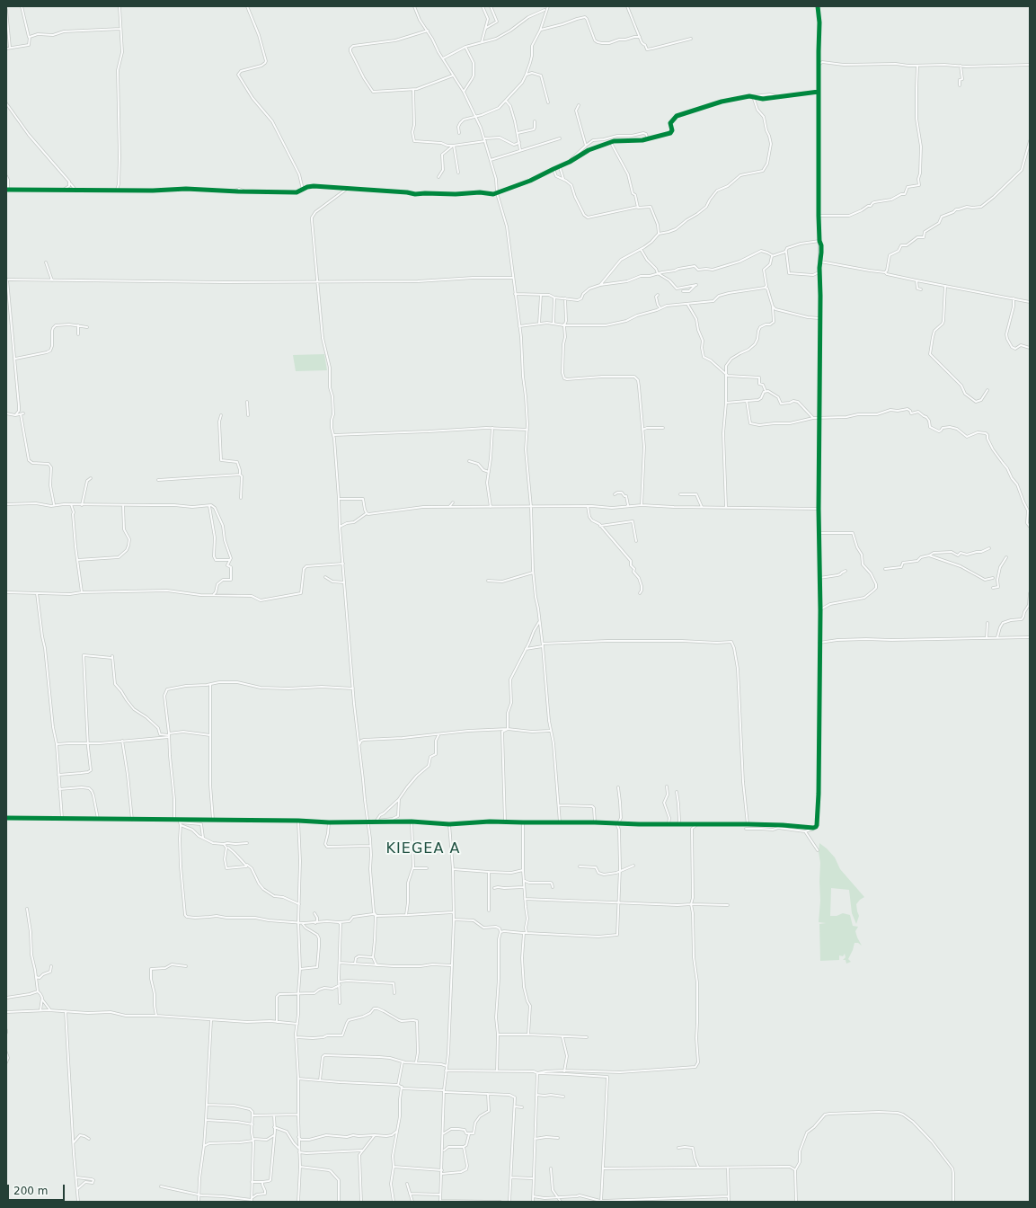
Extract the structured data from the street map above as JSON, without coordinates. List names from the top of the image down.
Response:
{
  "districts": ["KIEGEA A"],
  "scale_bar": "200 m"
}
